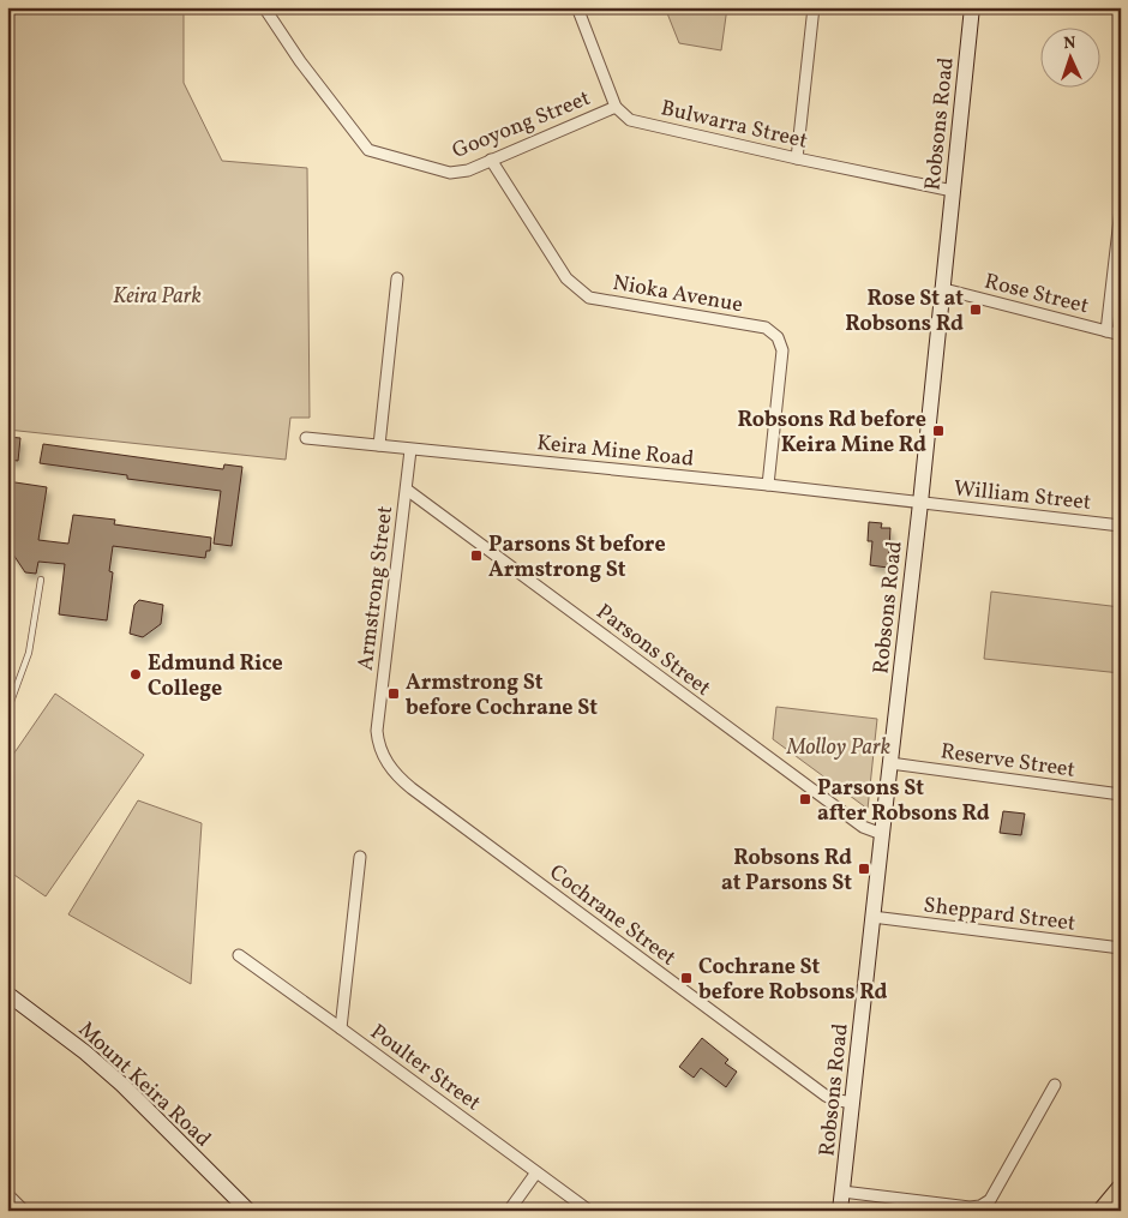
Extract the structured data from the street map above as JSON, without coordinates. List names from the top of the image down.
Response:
{
  "streets": {
    "main road": ["Robsons Road", "Mount Keira Road"],
    "street": [
      "Gooyong Street",
      "Bulwarra Street",
      "Nioka Avenue",
      "Rose Street",
      "Keira Mine Road",
      "William Street",
      "Armstrong Street",
      "Parsons Street",
      "Reserve Street",
      "Sheppard Street",
      "Cochrane Street",
      "Poulter Street"
    ]
  },
  "crossings": [
    ["Gooyong Street", "Bulwarra Street"],
    ["Gooyong Street", "Nioka Avenue"],
    ["Bulwarra Street", "Robsons Road"],
    ["Robsons Road", "Rose Street"],
    ["Robsons Road", "Keira Mine Road"],
    ["Robsons Road", "William Street"],
    ["Robsons Road", "Parsons Street"],
    ["Robsons Road", "Reserve Street"],
    ["Robsons Road", "Sheppard Street"],
    ["Robsons Road", "Cochrane Street"],
    ["Nioka Avenue", "Keira Mine Road"],
    ["Keira Mine Road", "William Street"],
    ["Keira Mine Road", "Armstrong Street"],
    ["Armstrong Street", "Parsons Street"],
    ["Armstrong Street", "Cochrane Street"]
  ],
  "parks": ["Keira Park", "Molloy Park"],
  "places": {
    "transit": [
      "Rose St at Robsons Rd",
      "Robsons Rd before Keira Mine Rd",
      "Parsons St before Armstrong St",
      "Armstrong St before Cochrane St",
      "Parsons St after Robsons Rd",
      "Robsons Rd at Parsons St",
      "Cochrane St before Robsons Rd"
    ],
    "other": ["Edmund Rice College"]
  },
  "north": "top"
}
